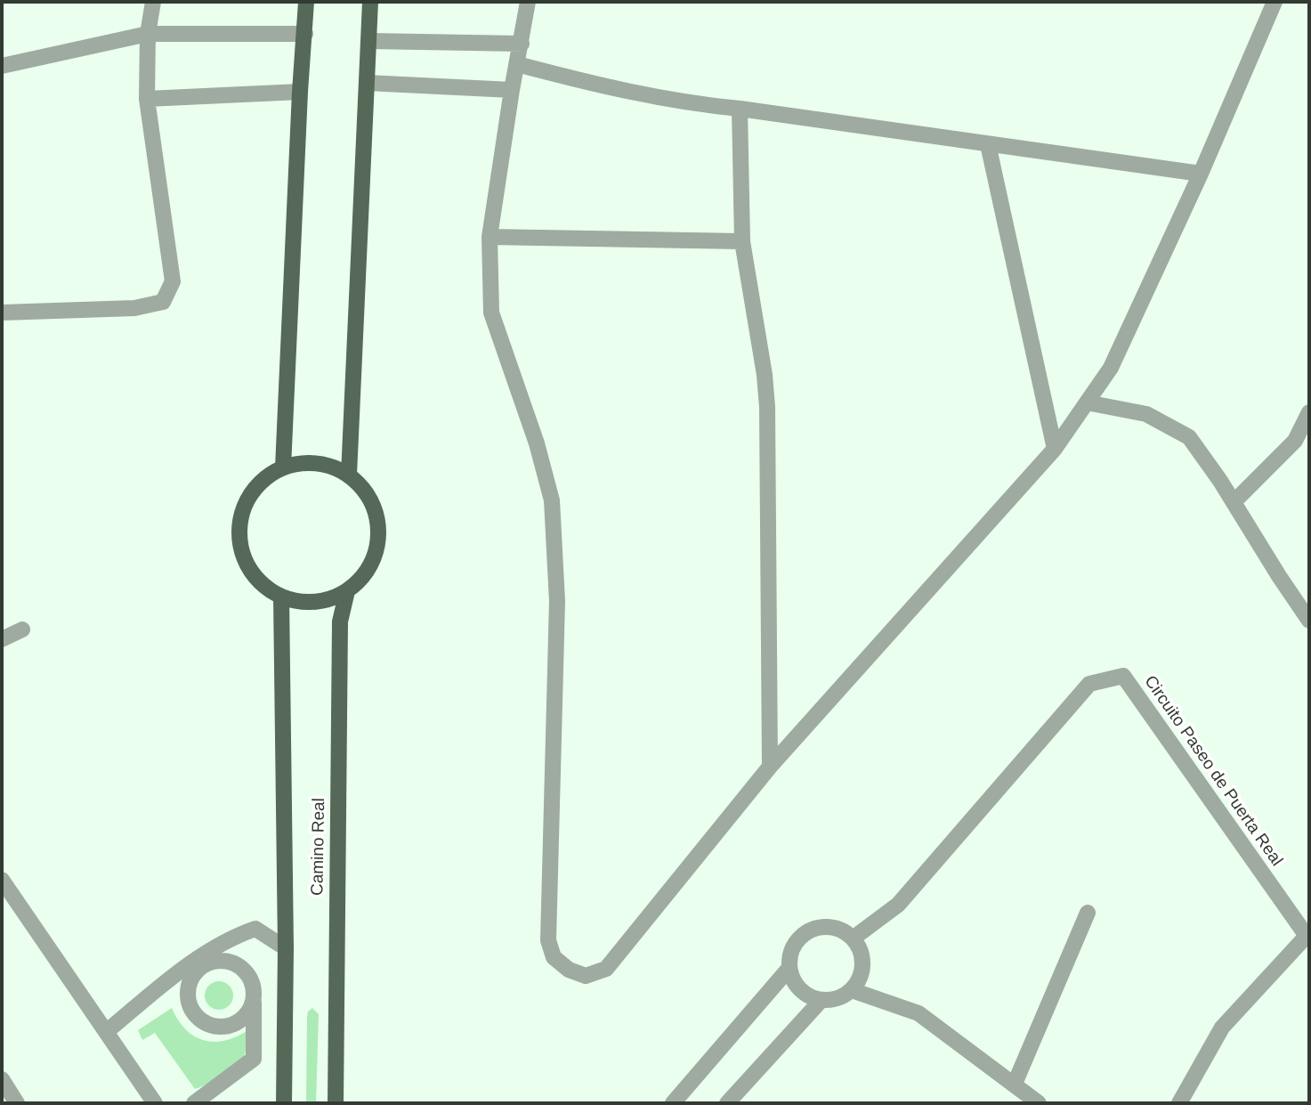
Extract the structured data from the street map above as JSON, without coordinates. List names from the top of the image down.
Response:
{
  "streets": {
    "main road": ["Camino Real"],
    "street": ["Circuito Paseo de Puerta Real"]
  }
}
